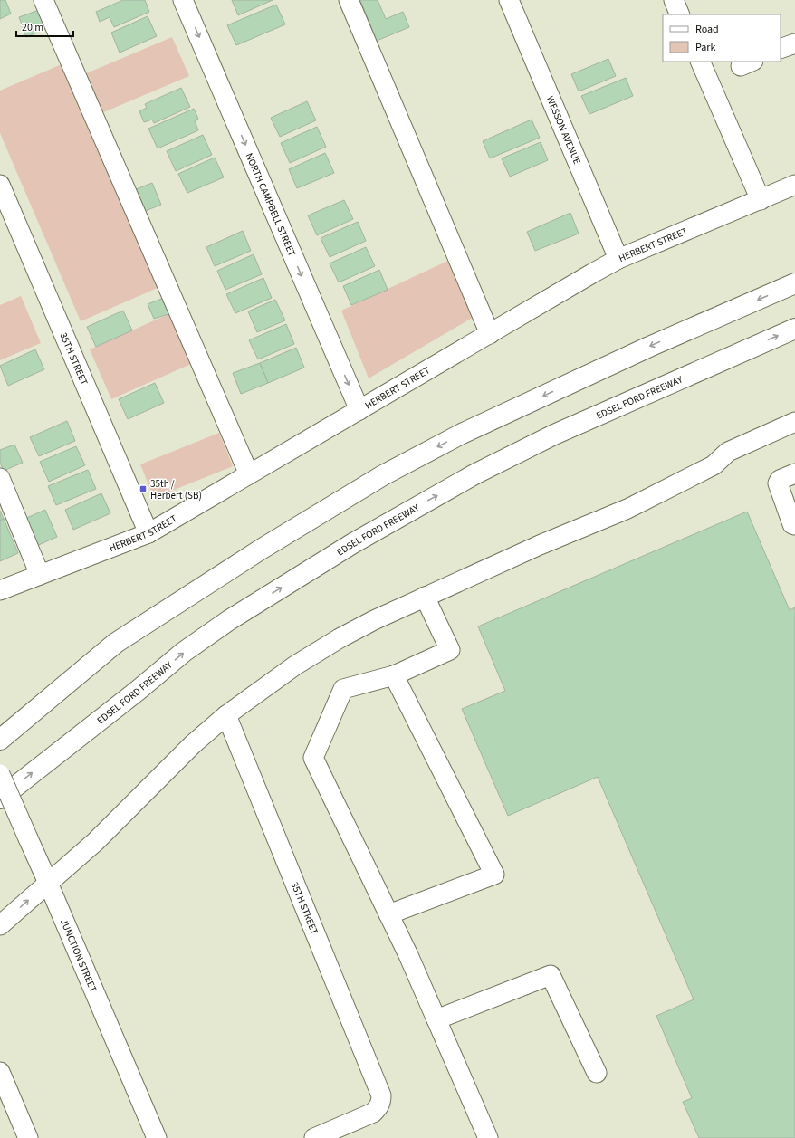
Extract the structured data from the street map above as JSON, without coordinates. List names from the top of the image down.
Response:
{
  "streets": {
    "highway": ["EDSEL FORD FREEWAY"],
    "street": [
      "WESSON AVENUE",
      "NORTH CAMPBELL STREET",
      "HERBERT STREET",
      "35TH STREET",
      "JUNCTION STREET"
    ]
  },
  "crossings": [
    ["WESSON AVENUE", "HERBERT STREET"],
    ["NORTH CAMPBELL STREET", "HERBERT STREET"],
    ["HERBERT STREET", "35TH STREET"]
  ],
  "places": {
    "transit": ["35th / Herbert (SB)"]
  },
  "legend": ["Road", "Park"],
  "scale_bar": "20 m"
}
